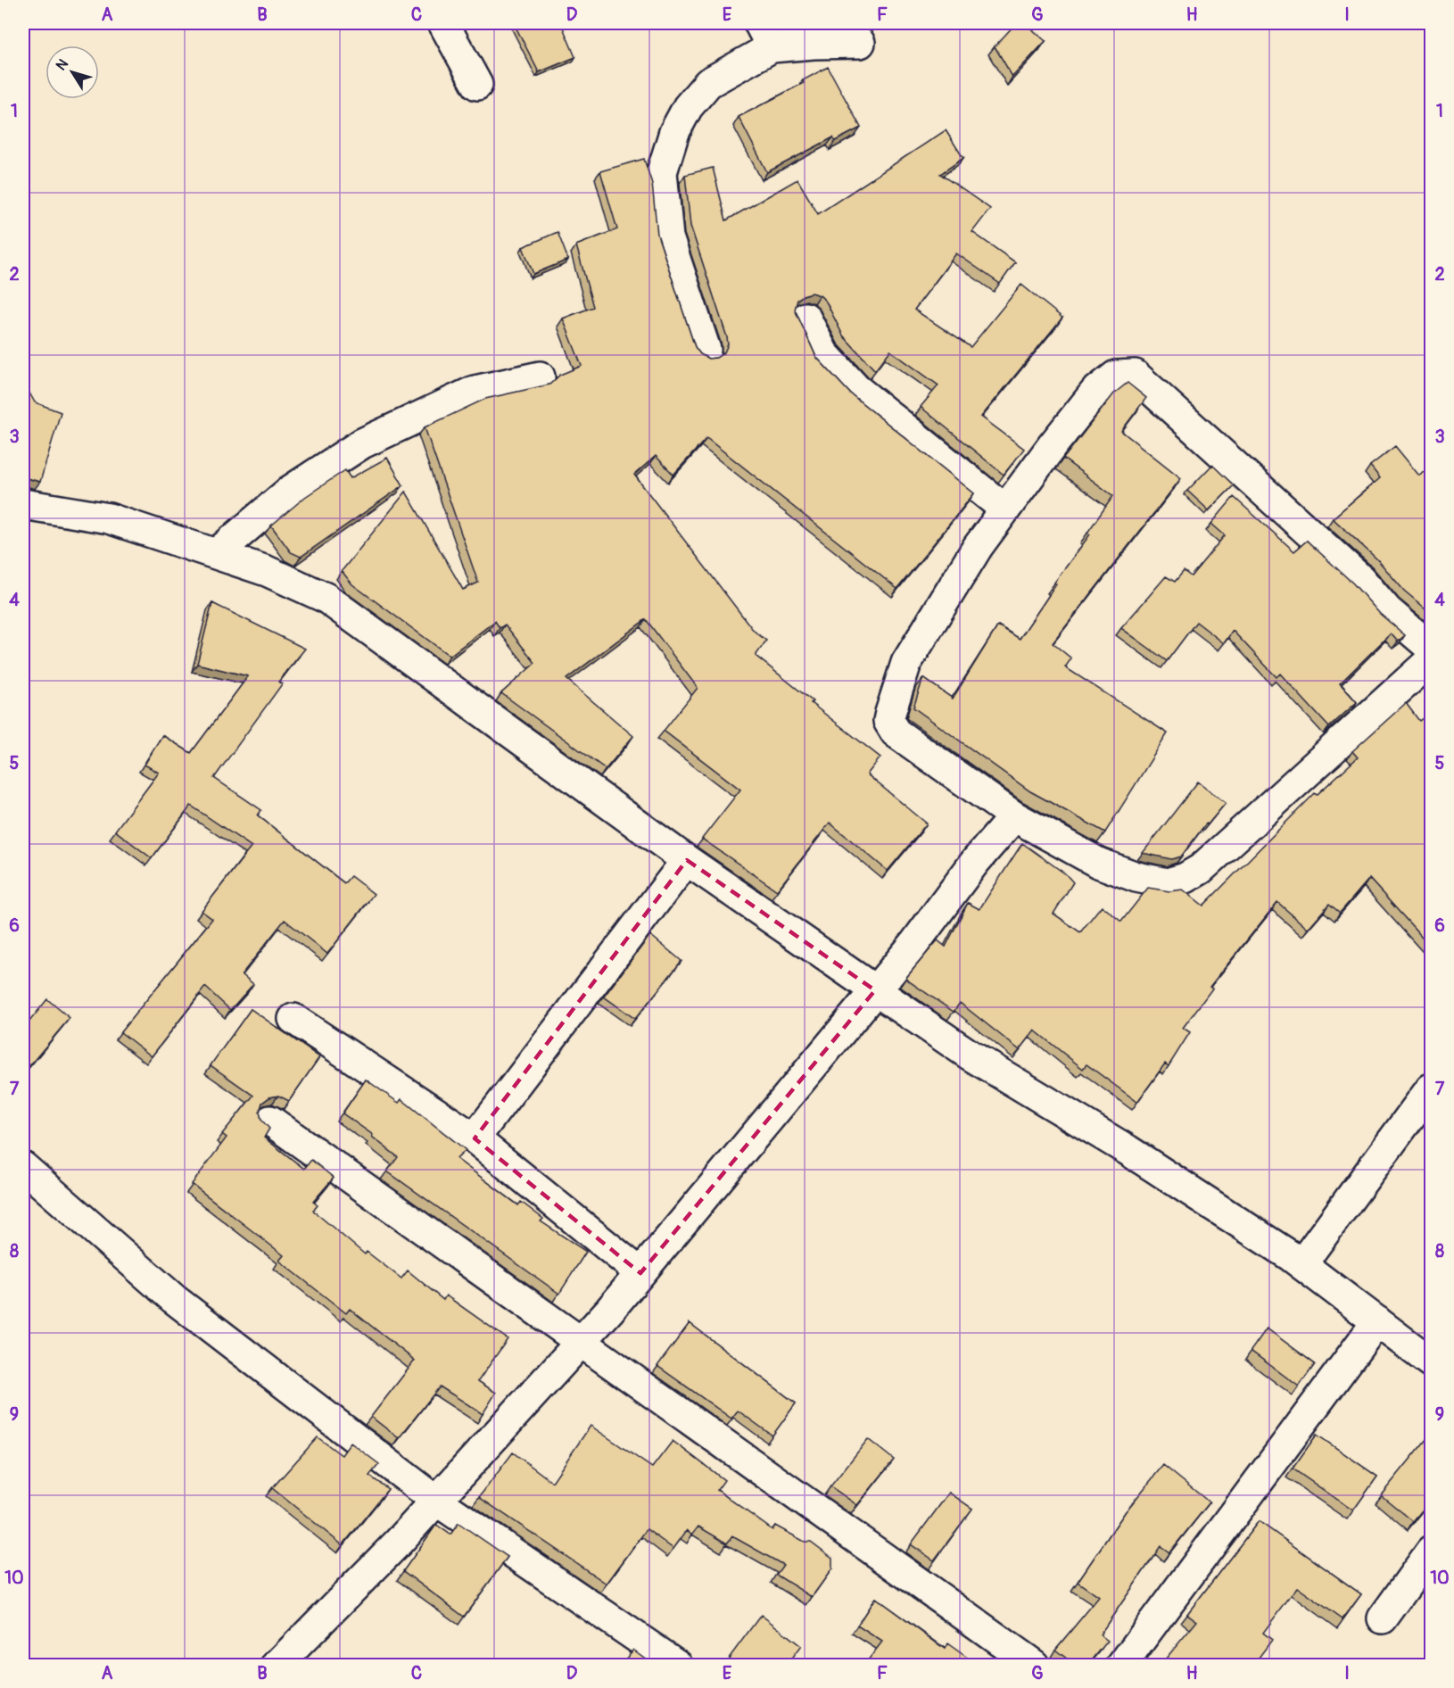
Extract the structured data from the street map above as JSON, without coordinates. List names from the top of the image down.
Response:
{
  "north": "top left",
  "grid": {
    "columns": [
      "A",
      "B",
      "C",
      "D",
      "E",
      "F",
      "G",
      "H",
      "I"
    ],
    "rows": [
      "1",
      "2",
      "3",
      "4",
      "5",
      "6",
      "7",
      "8",
      "9",
      "10"
    ]
  }
}
